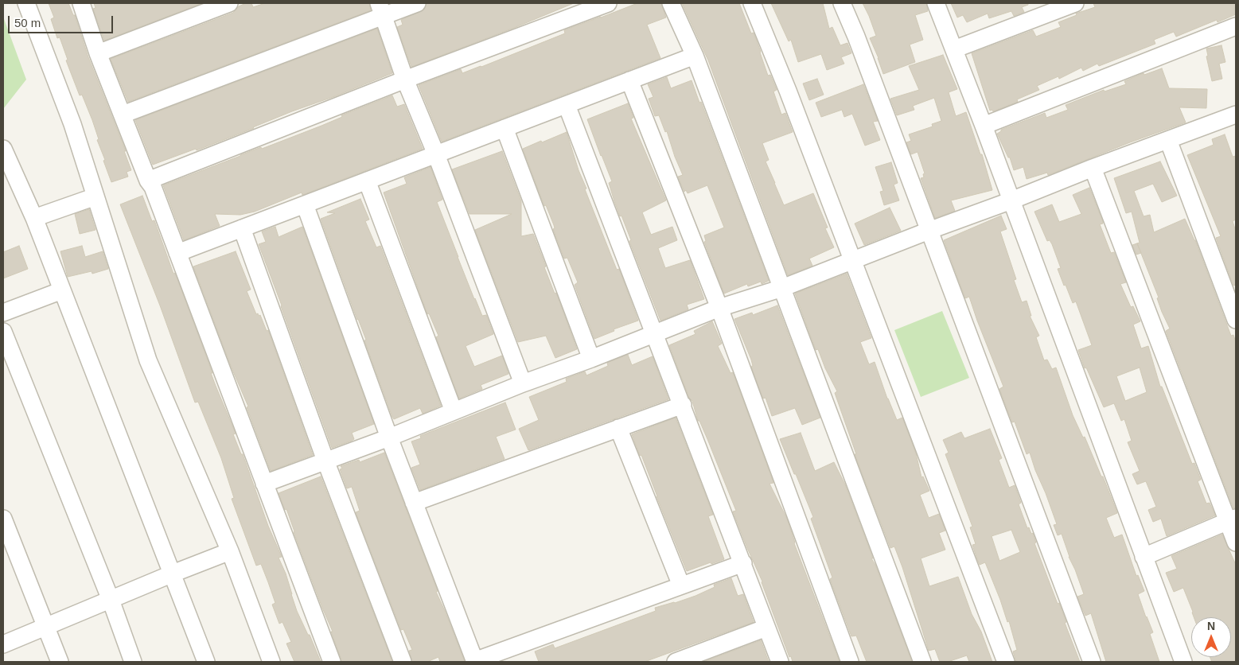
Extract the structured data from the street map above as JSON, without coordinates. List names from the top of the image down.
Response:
{
  "scale_bar": "50 m",
  "north": "top"
}
